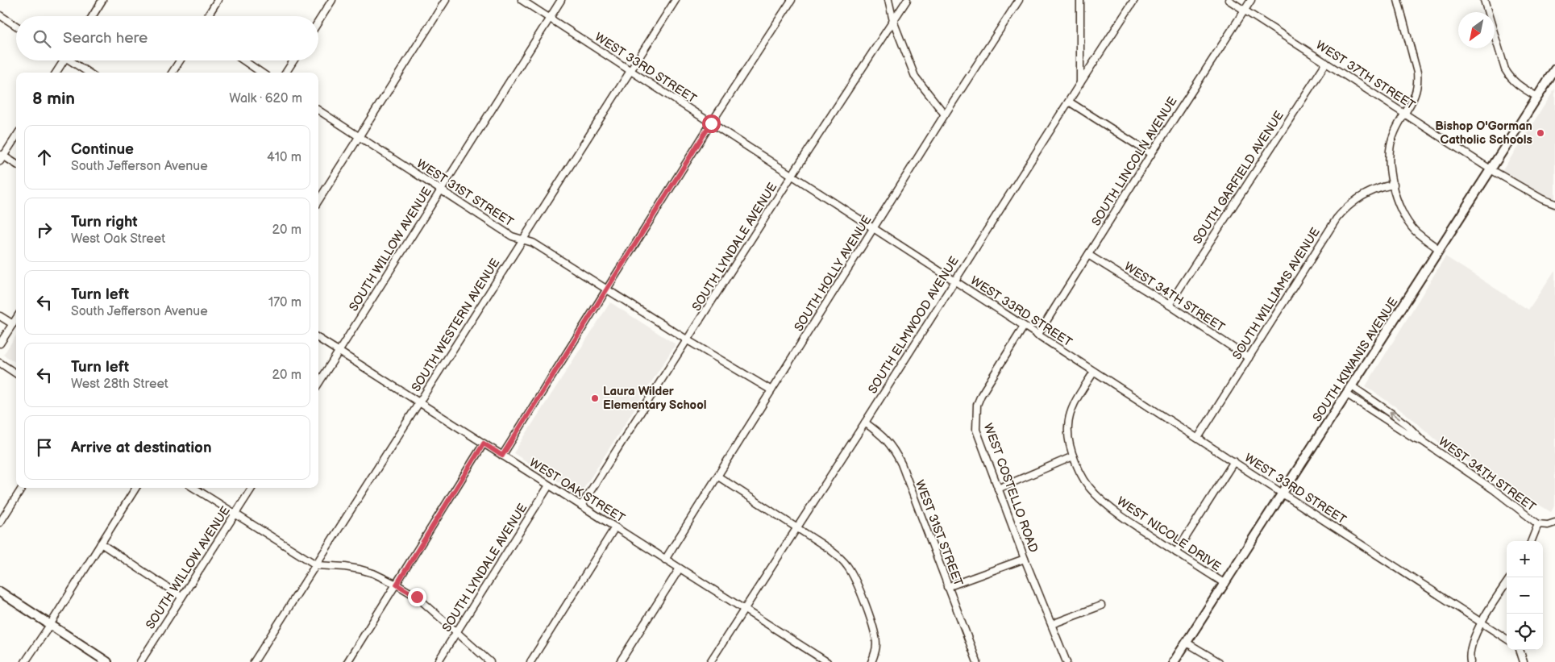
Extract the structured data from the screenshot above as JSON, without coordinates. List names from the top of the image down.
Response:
{
  "streets": {
    "main road": ["SOUTH KIWANIS AVENUE"],
    "street": [
      "WEST 33RD STREET",
      "WEST 37TH STREET",
      "SOUTH LINCOLN AVENUE",
      "SOUTH GARFIELD AVENUE",
      "WEST 31ST STREET",
      "SOUTH LYNDALE AVENUE",
      "SOUTH WILLOW AVENUE",
      "SOUTH HOLLY AVENUE",
      "SOUTH WILLIAMS AVENUE",
      "WEST 34TH STREET",
      "SOUTH WESTERN AVENUE",
      "SOUTH ELMWOOD AVENUE",
      "WEST COSTELLO ROAD",
      "WEST OAK STREET",
      "WEST NICOLE DRIVE"
    ]
  },
  "crossings": [
    ["WEST 33RD STREET", "SOUTH LINCOLN AVENUE"],
    ["WEST 33RD STREET", "SOUTH LYNDALE AVENUE"],
    ["WEST 33RD STREET", "SOUTH WILLOW AVENUE"],
    ["WEST 33RD STREET", "SOUTH HOLLY AVENUE"],
    ["WEST 33RD STREET", "SOUTH WILLIAMS AVENUE"],
    ["WEST 33RD STREET", "SOUTH WESTERN AVENUE"],
    ["WEST 33RD STREET", "SOUTH ELMWOOD AVENUE"],
    ["WEST 33RD STREET", "SOUTH KIWANIS AVENUE"],
    ["WEST 33RD STREET", "WEST COSTELLO ROAD"],
    ["WEST 33RD STREET", "WEST NICOLE DRIVE"],
    ["WEST 37TH STREET", "SOUTH LINCOLN AVENUE"],
    ["WEST 37TH STREET", "SOUTH GARFIELD AVENUE"],
    ["WEST 37TH STREET", "SOUTH KIWANIS AVENUE"],
    ["SOUTH LINCOLN AVENUE", "WEST 34TH STREET"],
    ["SOUTH GARFIELD AVENUE", "WEST 34TH STREET"],
    ["WEST 31ST STREET", "SOUTH LYNDALE AVENUE"],
    ["WEST 31ST STREET", "SOUTH WILLOW AVENUE"],
    ["WEST 31ST STREET", "SOUTH HOLLY AVENUE"],
    ["WEST 31ST STREET", "SOUTH WESTERN AVENUE"],
    ["WEST 31ST STREET", "SOUTH ELMWOOD AVENUE"],
    ["SOUTH LYNDALE AVENUE", "WEST OAK STREET"],
    ["SOUTH WILLOW AVENUE", "WEST OAK STREET"],
    ["SOUTH HOLLY AVENUE", "WEST OAK STREET"],
    ["SOUTH WILLIAMS AVENUE", "WEST 34TH STREET"],
    ["WEST 34TH STREET", "SOUTH KIWANIS AVENUE"],
    ["SOUTH WESTERN AVENUE", "WEST OAK STREET"],
    ["SOUTH ELMWOOD AVENUE", "WEST OAK STREET"],
    ["SOUTH KIWANIS AVENUE", "WEST NICOLE DRIVE"]
  ],
  "places": ["Bishop O'Gorman Catholic Schools", "Laura Wilder Elementary School"],
  "north": "bottom left",
  "page": {
    "search": "Search here",
    "heading": ["8 min", "Walk · 620 m"],
    "list": [
      ["Continue", "South Jefferson Avenue", "410 m"],
      ["Turn right", "West Oak Street", "20 m"],
      ["Turn left", "South Jefferson Avenue", "170 m"],
      ["Turn left", "West 28th Street", "20 m"],
      "Arrive at destination"
    ],
    "map_buttons": ["+", "−"]
  }
}
